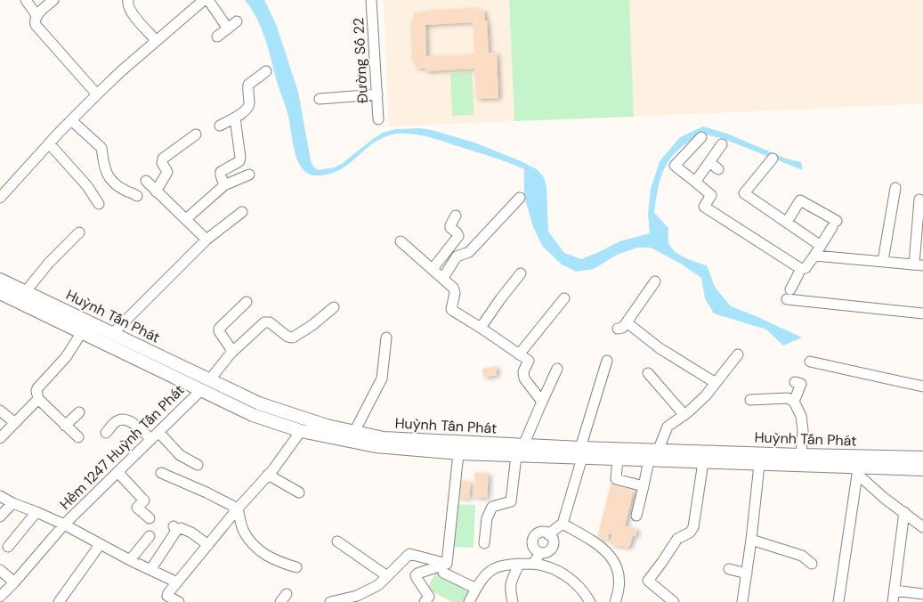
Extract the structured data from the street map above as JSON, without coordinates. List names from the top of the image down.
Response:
{
  "streets": {
    "main road": ["Huỳnh Tấn Phát"],
    "street": ["Đường Số 22", "Hẻm 1247 Huỳnh Tấn Phát"]
  },
  "crossings": [
    ["Huỳnh Tấn Phát", "Hẻm 1247 Huỳnh Tấn Phát"]
  ]
}
